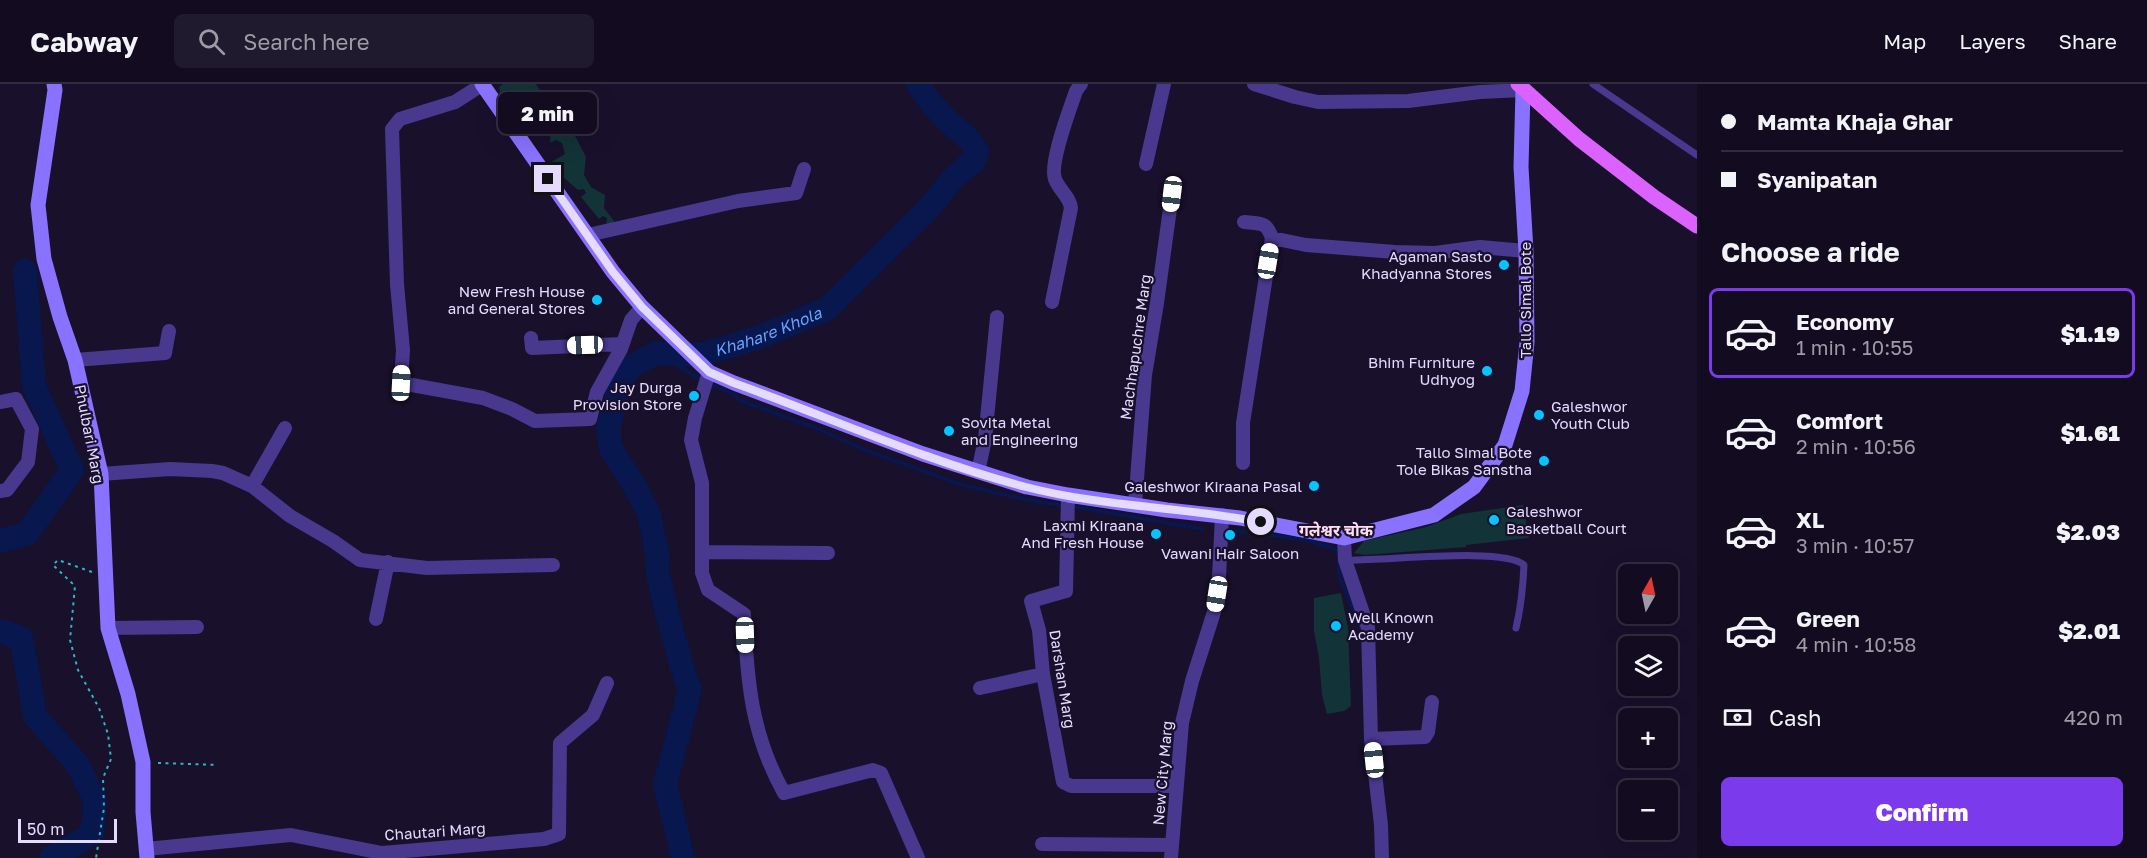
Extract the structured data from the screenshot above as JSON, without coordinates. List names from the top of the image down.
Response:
{
  "streets": {
    "main road": ["Tallo Simal Bote", "Phulbari Marg"],
    "street": [
      "Machhapuchre Marg",
      "Darshan Marg",
      "New City Marg",
      "Chautari Marg"
    ]
  },
  "crossings": [
    ["Tallo Simal Bote", "Machhapuchre Marg"],
    ["Tallo Simal Bote", "Darshan Marg"],
    ["Tallo Simal Bote", "New City Marg"],
    ["Phulbari Marg", "Chautari Marg"],
    ["Darshan Marg", "New City Marg"]
  ],
  "districts": ["गलेश्वर चोक"],
  "water": ["Khahare Khola"],
  "places": [
    "Agaman Sasto Khadyanna Stores",
    "New Fresh House and General Stores",
    "Bhim Furniture Udhyog",
    "Jay Durga Provision Store",
    "Galeshwor Youth Club",
    "Sovita Metal and Engineering",
    "Tallo Simal Bote Tole Bikas Sanstha",
    "Galeshwor Kiraana Pasal",
    "Galeshwor Basketball Court",
    "Laxmi Kiraana And Fresh House",
    "Vawani Hair Saloon",
    "Well Known Academy"
  ],
  "scale_bar": "50 m",
  "north": "top",
  "page": {
    "header": "Cabway",
    "search": "Search here",
    "nav": ["Map", "Layers", "Share"],
    "banner": ["Mamta Khaja Ghar", "Syanipatan"],
    "bubble": "2 min",
    "heading": "Choose a ride",
    "list": [
      {
        "name": "Economy",
        "note": "1 min · 10:55",
        "value": "$1.19"
      },
      {
        "name": "Comfort",
        "note": "2 min · 10:56",
        "value": "$1.61"
      },
      {
        "name": "XL",
        "note": "3 min · 10:57",
        "value": "$2.03"
      },
      {
        "name": "Green",
        "note": "4 min · 10:58",
        "value": "$2.01"
      }
    ],
    "map_buttons": ["+", "−"],
    "pay": ["Cash", "420 m"],
    "buttons": "Confirm",
    "scale": "50 m"
  }
}
